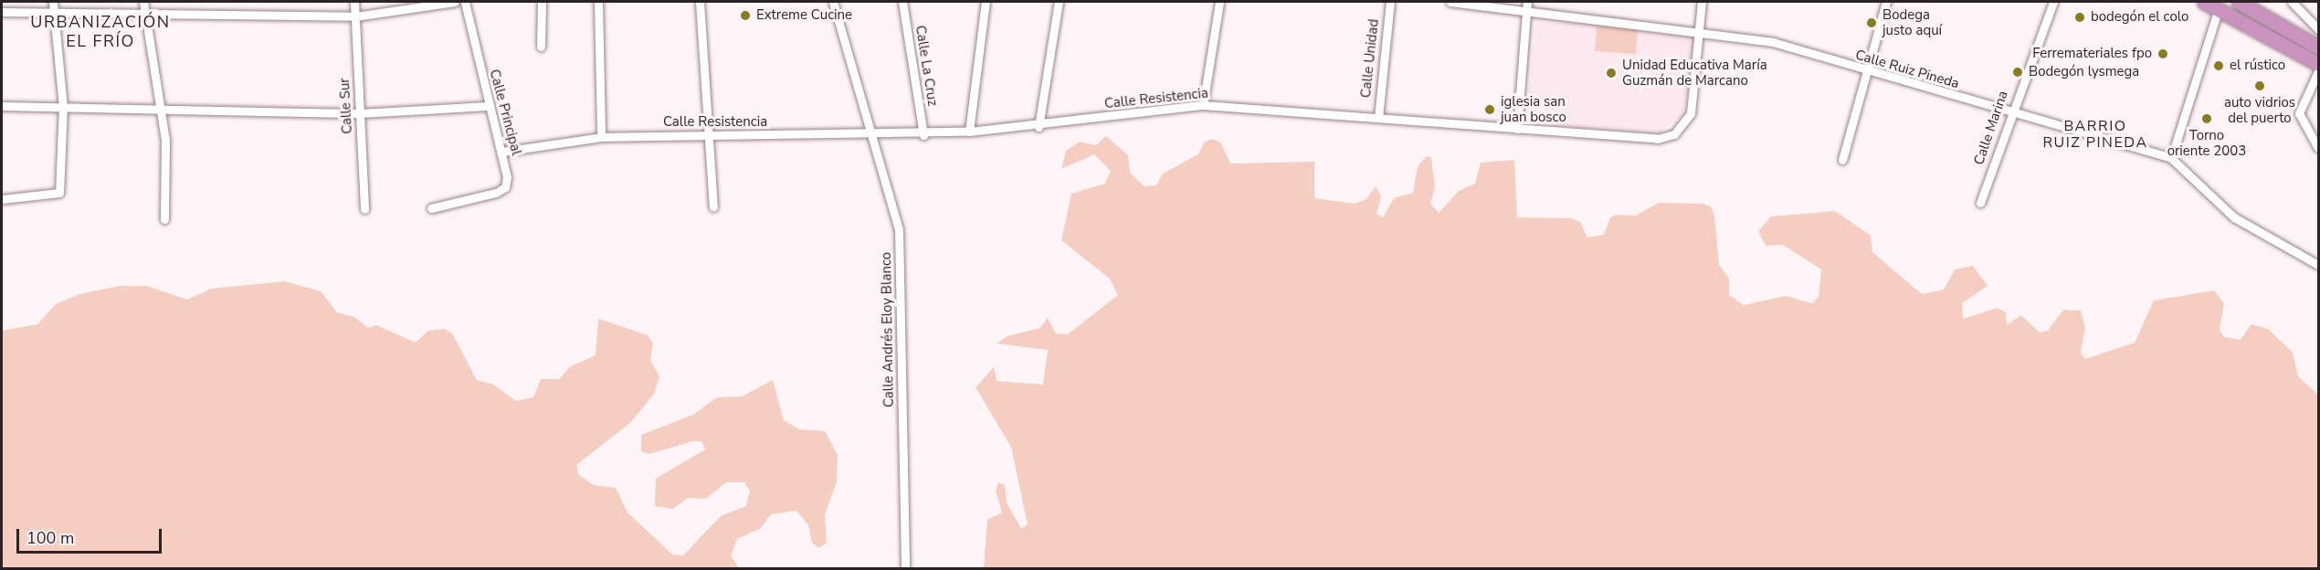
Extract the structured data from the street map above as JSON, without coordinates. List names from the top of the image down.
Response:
{
  "streets": {
    "street": [
      "Calle Unidad",
      "Calle La Cruz",
      "Calle Ruiz Pineda",
      "Calle Resistencia",
      "Calle Sur",
      "Calle Principal",
      "Calle Marina",
      "Calle Andrés Eloy Blanco"
    ]
  },
  "crossings": [
    ["Calle Unidad", "Calle Resistencia"],
    ["Calle La Cruz", "Calle Resistencia"],
    ["Calle Ruiz Pineda", "Calle Resistencia"],
    ["Calle Ruiz Pineda", "Calle Marina"],
    ["Calle Resistencia", "Calle Principal"],
    ["Calle Resistencia", "Calle Andrés Eloy Blanco"]
  ],
  "districts": ["URBANIZACIÓN EL FRÍO", "BARRIO RUIZ PINEDA"],
  "places": [
    "Extreme Cucine",
    "bodegón el colo",
    "Bodega justo aquí",
    "Ferremateriales fpo",
    "el rústico",
    "Bodegón lysmega",
    "Unidad Educativa María Guzmán de Marcano",
    "auto vidrios del puerto",
    "iglesia san juan bosco",
    "Torno oriente 2003"
  ],
  "scale_bar": "100 m"
}
